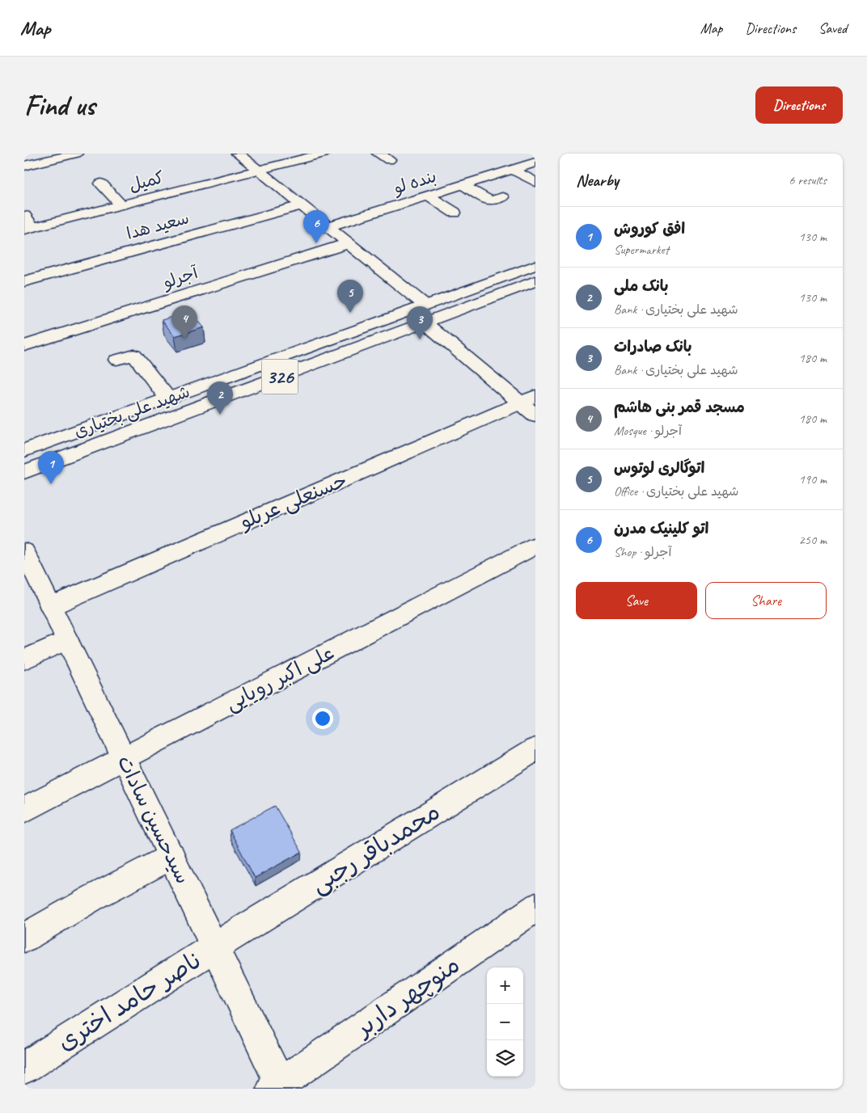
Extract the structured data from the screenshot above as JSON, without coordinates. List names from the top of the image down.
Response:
{
  "streets": {
    "street": [
      "کمیل",
      "بنده لو",
      "سعید هدا",
      "آجرلو",
      "326",
      "شهید علی بختیاری",
      "حسنعلی عربلو",
      "علی اکبر رویایی",
      "سیدحسین سادات",
      "محمدباقر رجبی",
      "منوچهر داربر",
      "ناصر حامد اختری"
    ]
  },
  "crossings": [
    ["حسنعلی عربلو", "سیدحسین سادات"],
    ["علی اکبر رویایی", "سیدحسین سادات"],
    ["سیدحسین سادات", "محمدباقر رجبی"],
    ["سیدحسین سادات", "منوچهر داربر"],
    ["سیدحسین سادات", "ناصر حامد اختری"],
    ["محمدباقر رجبی", "ناصر حامد اختری"]
  ],
  "page": {
    "header": "Map",
    "nav": ["Map", "Directions", "Saved"],
    "buttons": [
      "Directions",
      ["Save", "Share"]
    ],
    "title": "Find us",
    "heading": ["Nearby", "6 results"],
    "list": [
      {
        "mark": "1",
        "name": "افق کوروش",
        "note": "Supermarket",
        "value": "130 m"
      },
      {
        "mark": "2",
        "name": "بانک ملی",
        "note": "Bank · شهید علی بختیاری",
        "value": "130 m"
      },
      {
        "mark": "3",
        "name": "بانک صادرات",
        "note": "Bank · شهید علی بختیاری",
        "value": "180 m"
      },
      {
        "mark": "4",
        "name": "مسجد قمر بنی هاشم",
        "note": "Mosque · آجرلو",
        "value": "180 m"
      },
      {
        "mark": "5",
        "name": "اتوگالری لوتوس",
        "note": "Office · شهید علی بختیاری",
        "value": "190 m"
      },
      {
        "mark": "6",
        "name": "اتو کلینیک مدرن",
        "note": "Shop · آجرلو",
        "value": "250 m"
      }
    ],
    "pins": [
      "6",
      "5",
      "4",
      "3",
      "2",
      "1"
    ],
    "map_buttons": ["+", "−"]
  }
}
